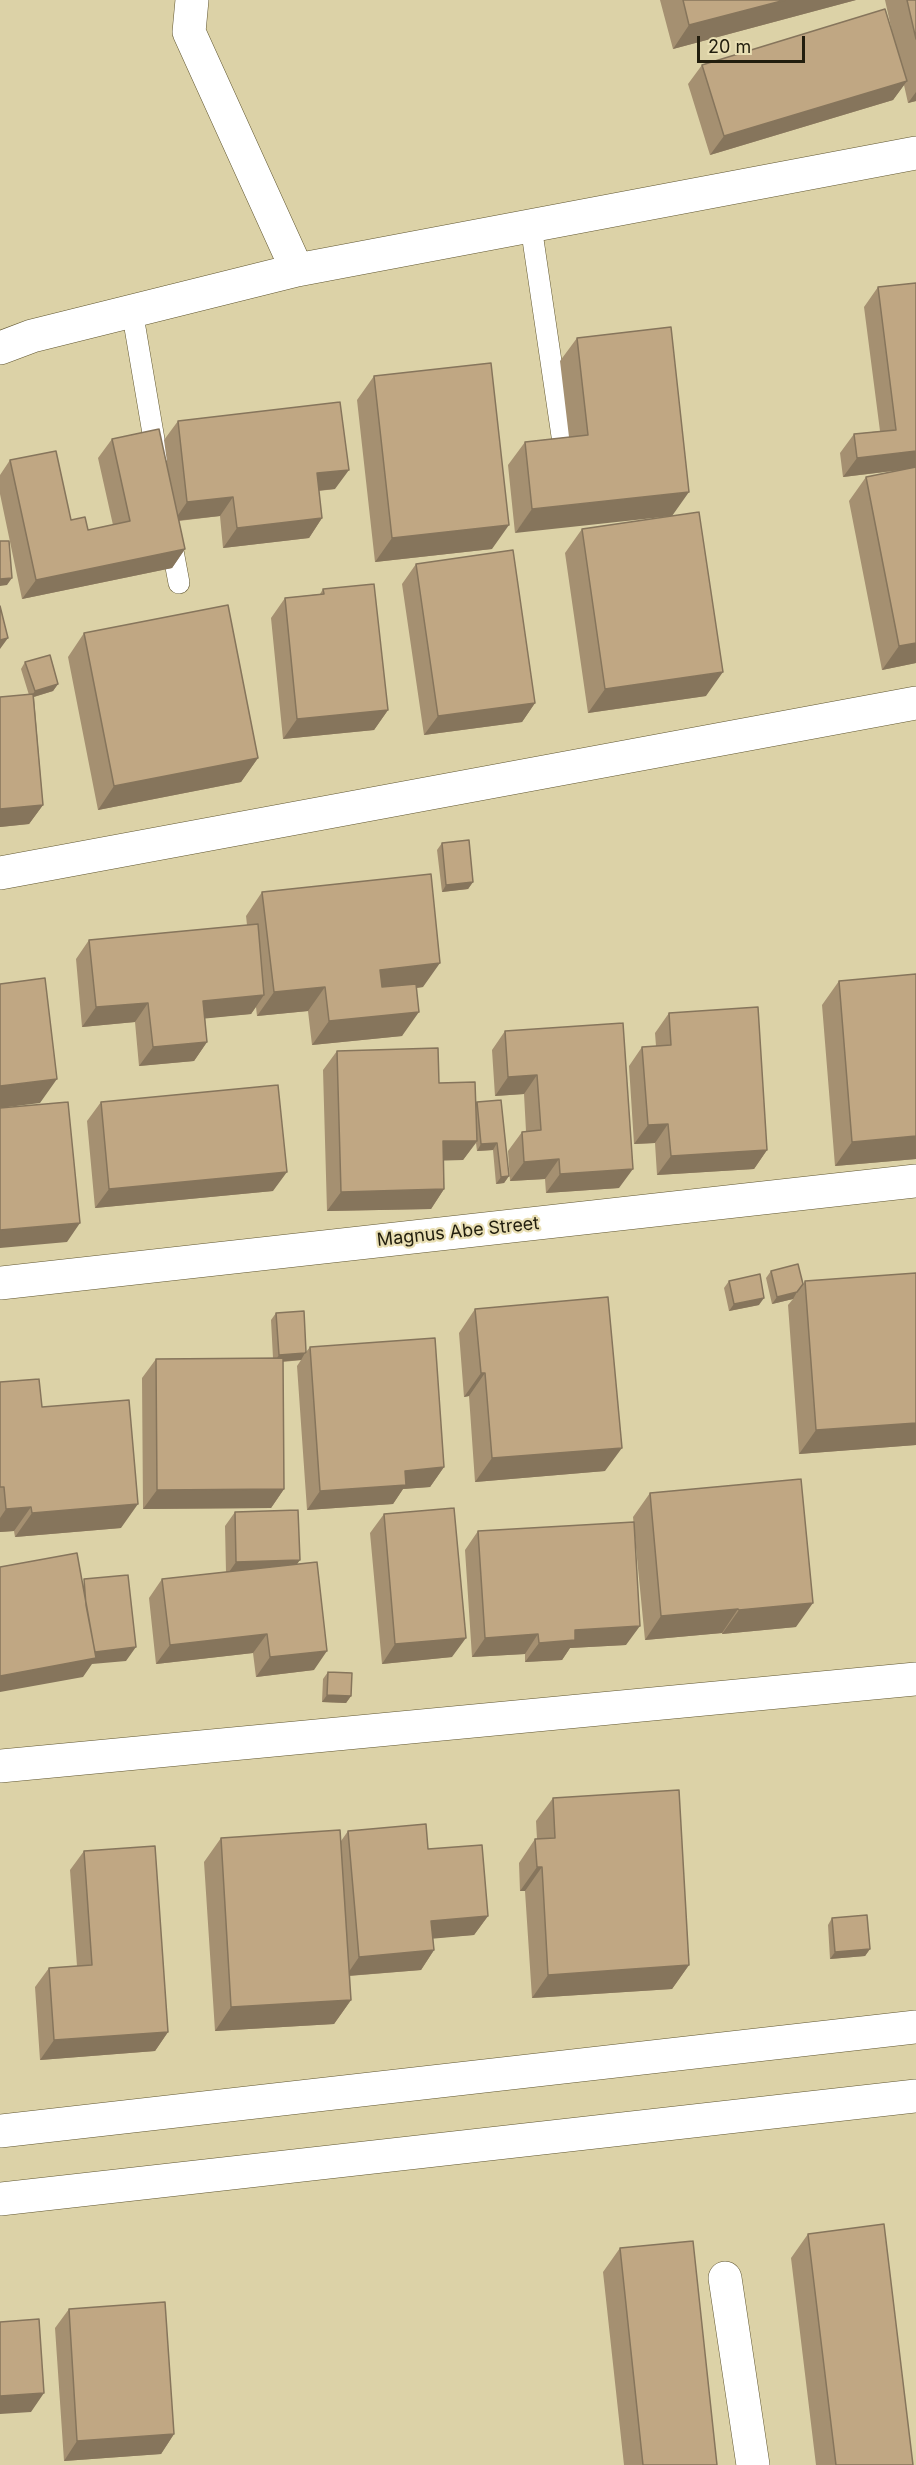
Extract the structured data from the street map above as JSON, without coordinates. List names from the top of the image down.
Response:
{
  "streets": {
    "street": ["Magnus Abe Street"]
  },
  "scale_bar": "20 m"
}
